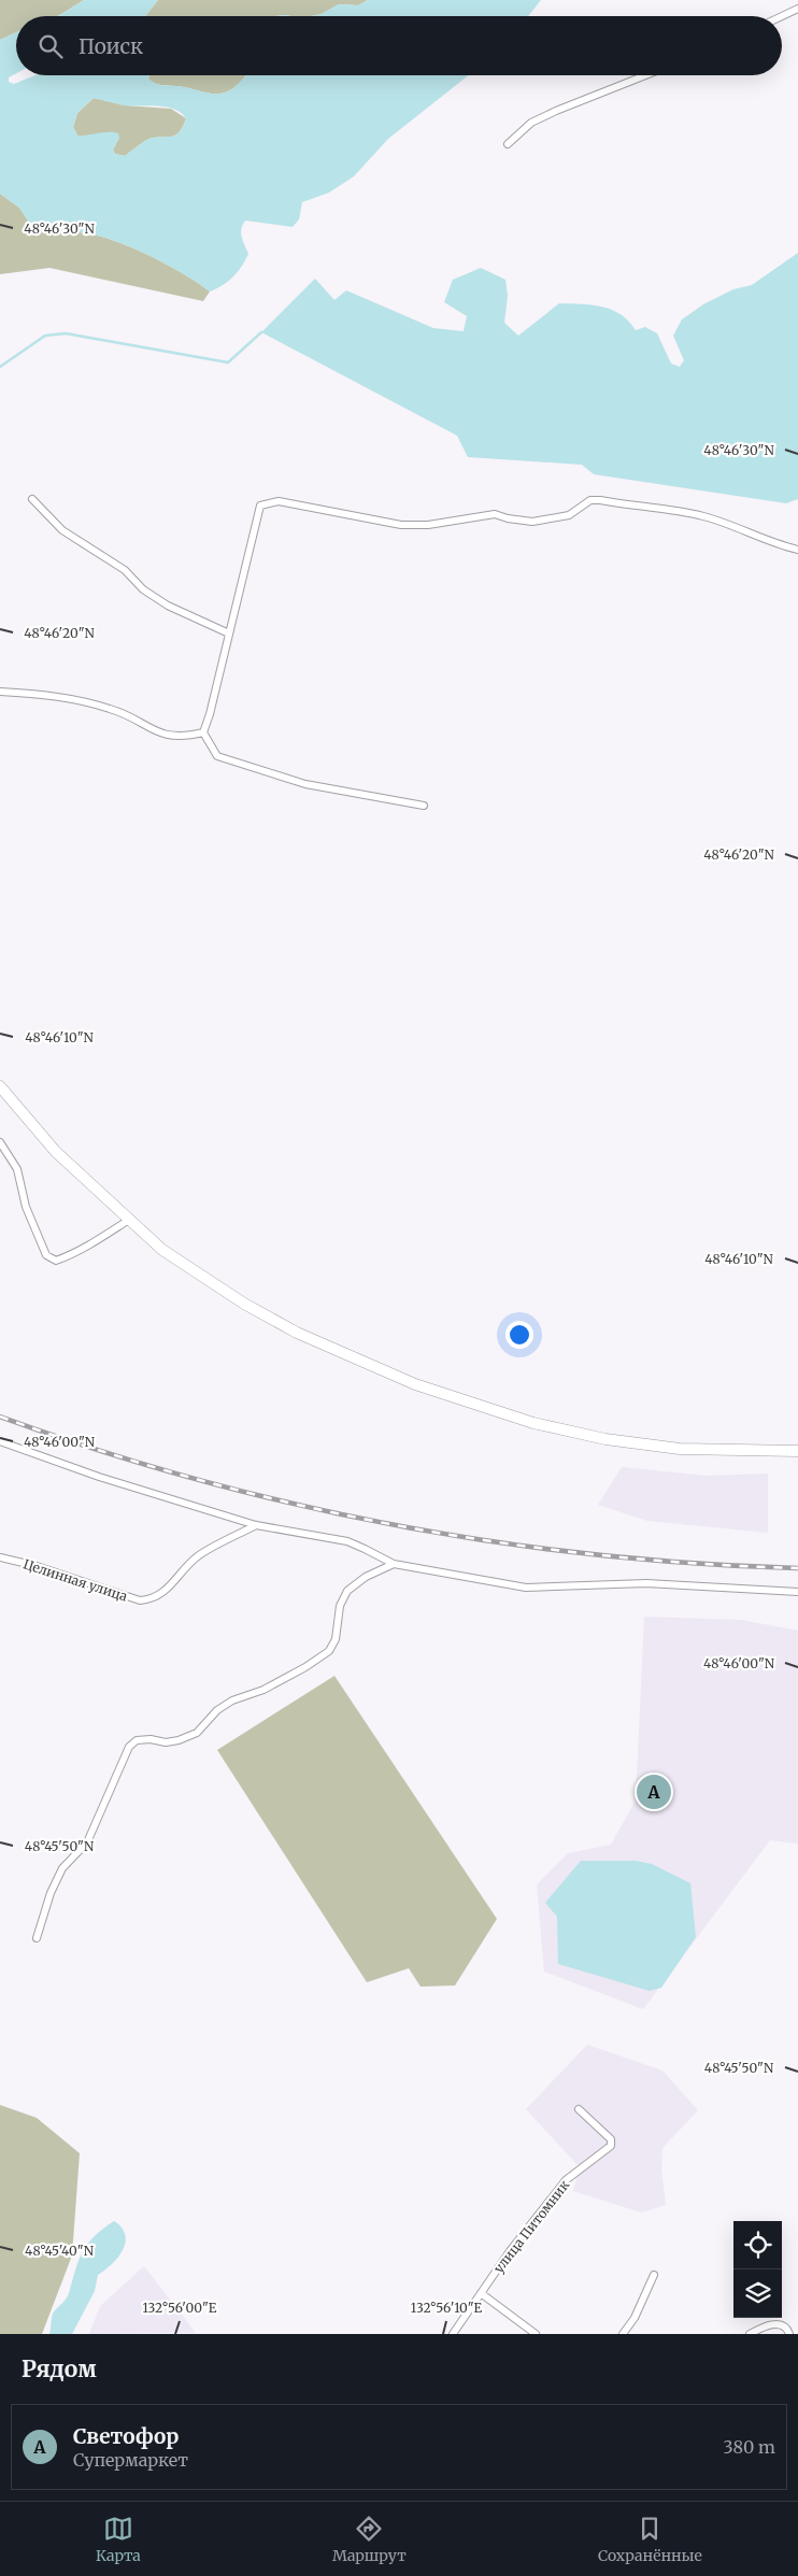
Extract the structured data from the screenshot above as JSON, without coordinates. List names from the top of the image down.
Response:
{
  "streets": {
    "street": ["Целинная улица", "улица Питомник"]
  },
  "page": {
    "search": "Поиск",
    "pins": "A",
    "heading": "Рядом",
    "list": [
      {
        "mark": "A",
        "name": "Светофор",
        "note": "Супермаркет",
        "value": "380 m"
      }
    ],
    "nav": ["Карта", "Маршрут", "Сохранённые"]
  },
  "coordinates": [
    "48°46'30\"N",
    "48°46'20\"N",
    "48°46'10\"N",
    "48°46'00\"N",
    "48°45'50\"N",
    "48°45'40\"N",
    "132°56'00\"E",
    "132°56'10\"E"
  ]
}
